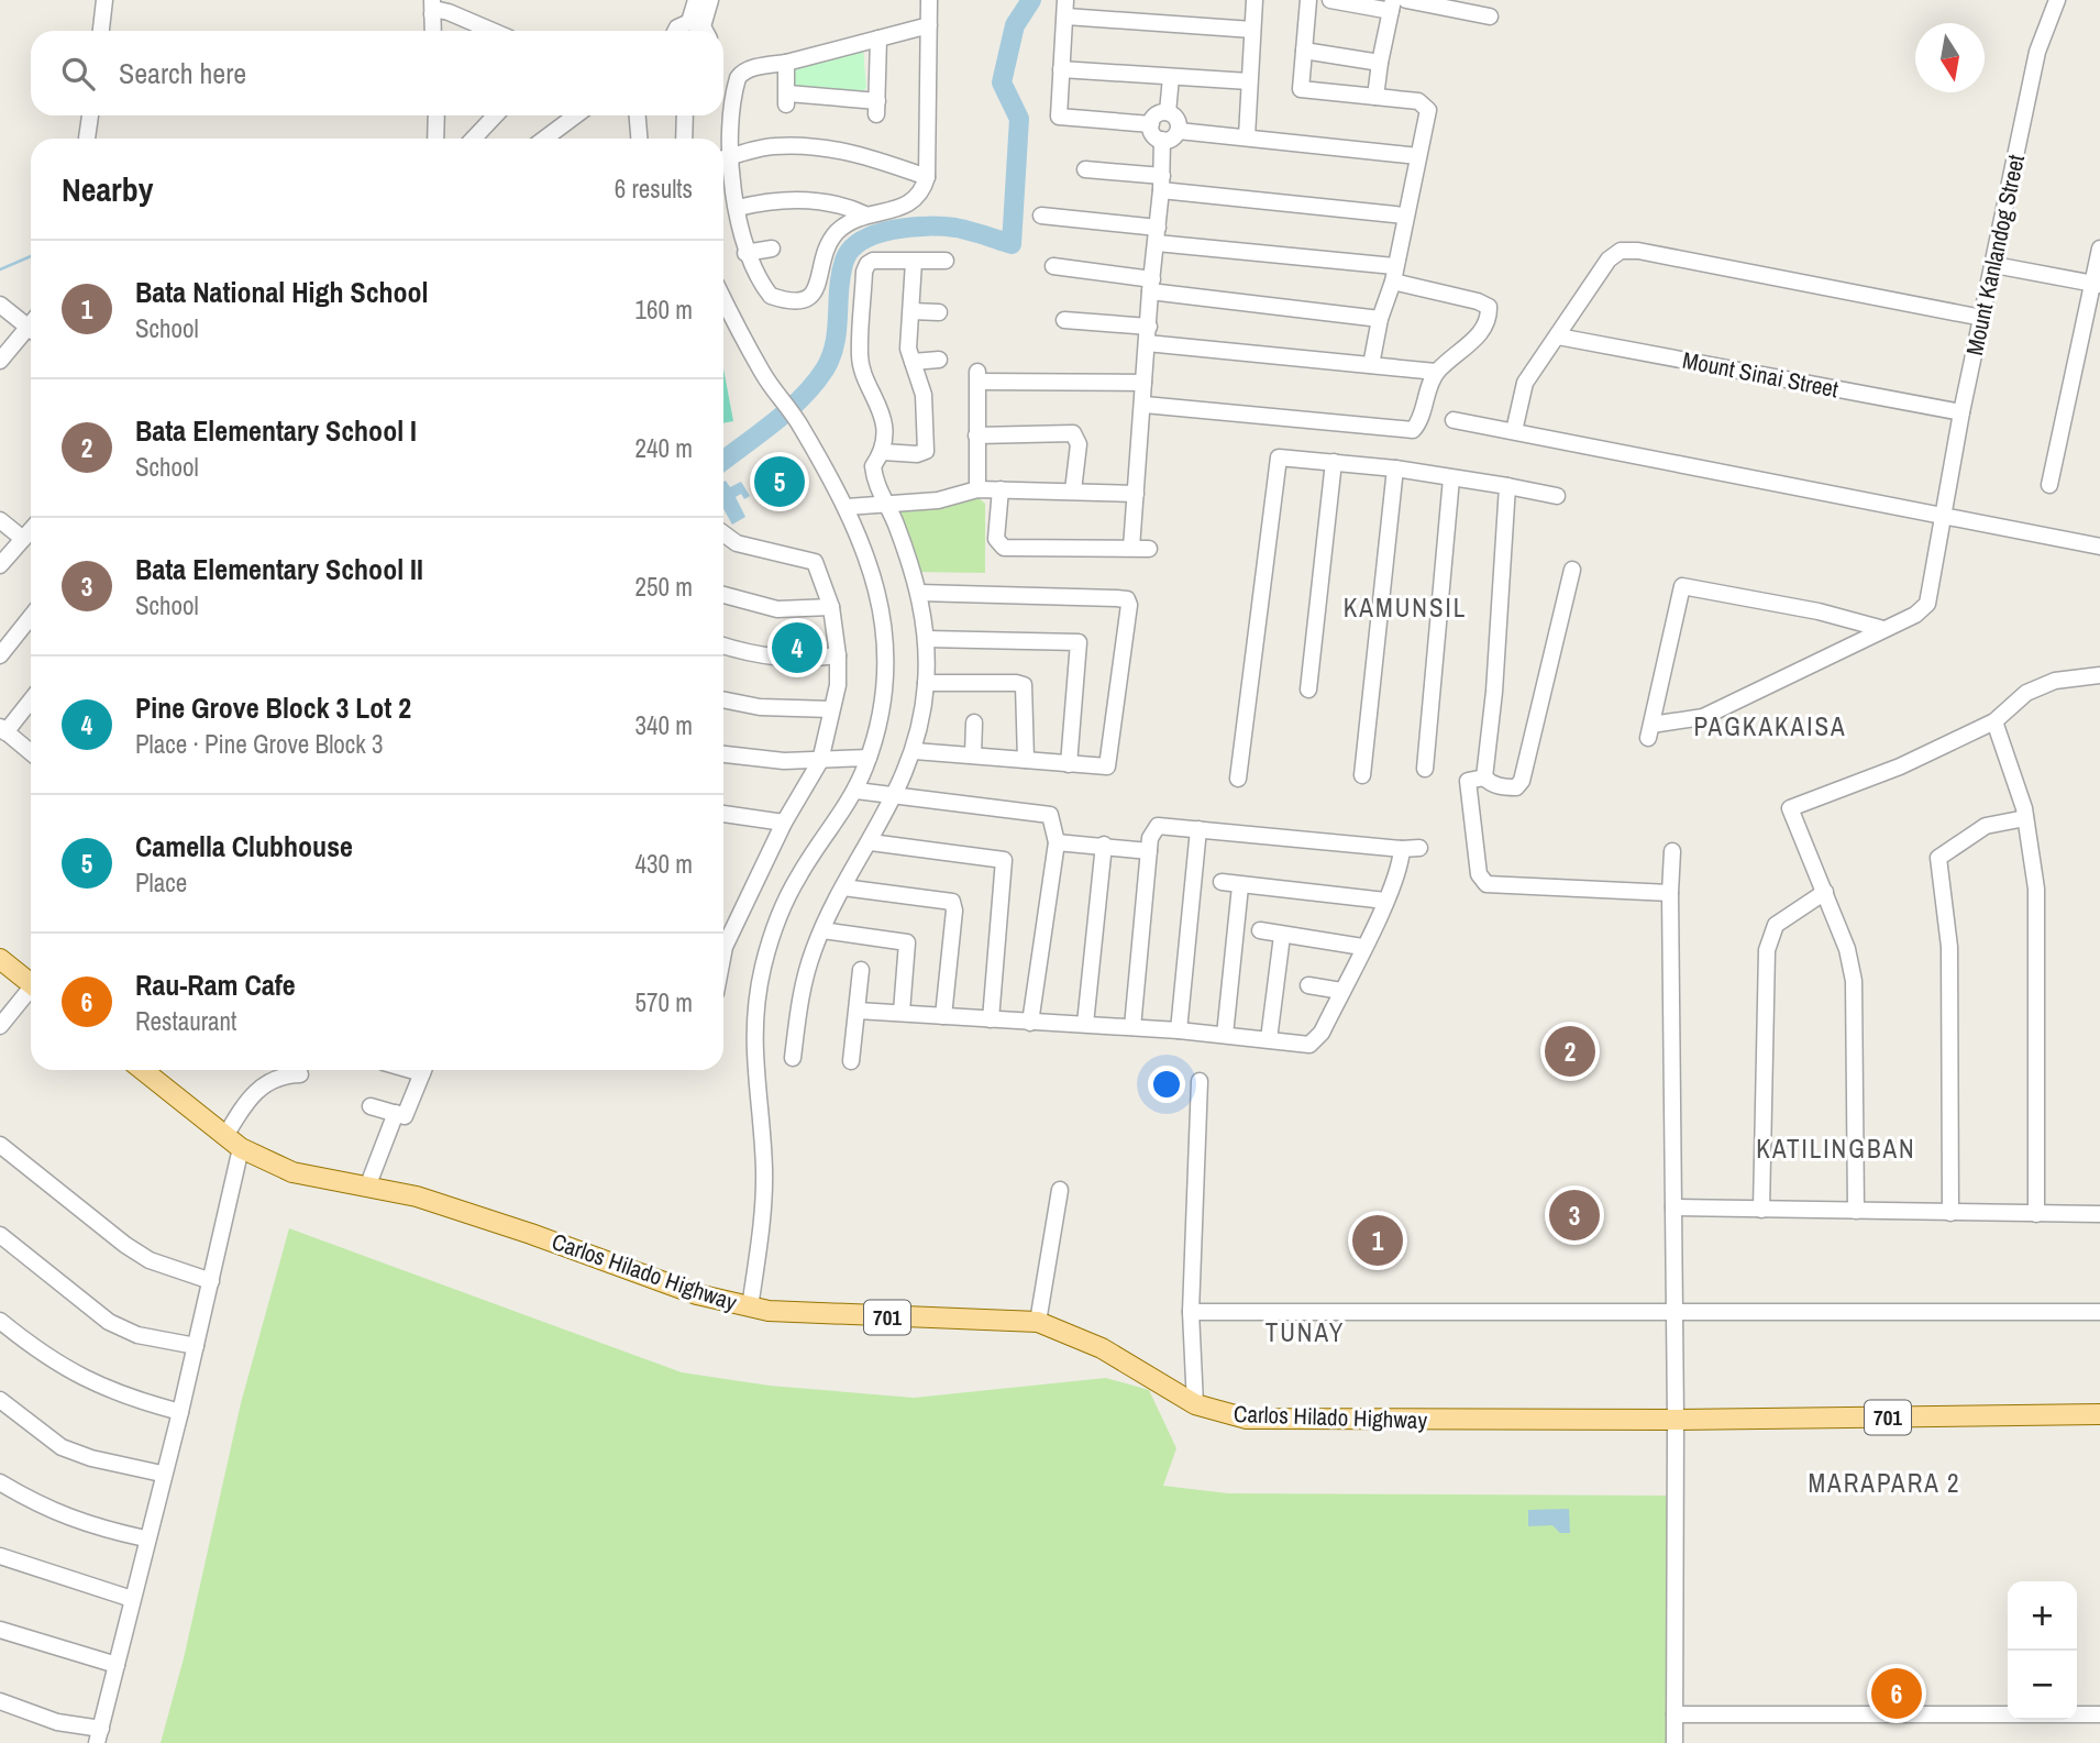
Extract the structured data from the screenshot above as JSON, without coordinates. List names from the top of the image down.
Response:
{
  "streets": {
    "main road": ["Carlos Hilado Highway", "701"],
    "street": ["Mount Kanlandog Street", "Mount Sinai Street"]
  },
  "crossings": [
    ["Mount Kanlandog Street", "Mount Sinai Street"]
  ],
  "districts": [
    "KAMUNSIL",
    "PAGKAKAISA",
    "KATILINGBAN",
    "TUNAY",
    "MARAPARA 2"
  ],
  "north": "bottom",
  "page": {
    "search": "Search here",
    "heading": ["Nearby", "6 results"],
    "list": [
      {
        "mark": "1",
        "name": "Bata National High School",
        "note": "School",
        "value": "160 m"
      },
      {
        "mark": "2",
        "name": "Bata Elementary School I",
        "note": "School",
        "value": "240 m"
      },
      {
        "mark": "3",
        "name": "Bata Elementary School II",
        "note": "School",
        "value": "250 m"
      },
      {
        "mark": "4",
        "name": "Pine Grove Block 3 Lot 2",
        "note": "Place · Pine Grove Block 3",
        "value": "340 m"
      },
      {
        "mark": "5",
        "name": "Camella Clubhouse",
        "note": "Place",
        "value": "430 m"
      },
      {
        "mark": "6",
        "name": "Rau-Ram Cafe",
        "note": "Restaurant",
        "value": "570 m"
      }
    ],
    "pins": [
      "5",
      "4",
      "2",
      "3",
      "1",
      "6"
    ],
    "map_buttons": ["+", "−"]
  }
}
